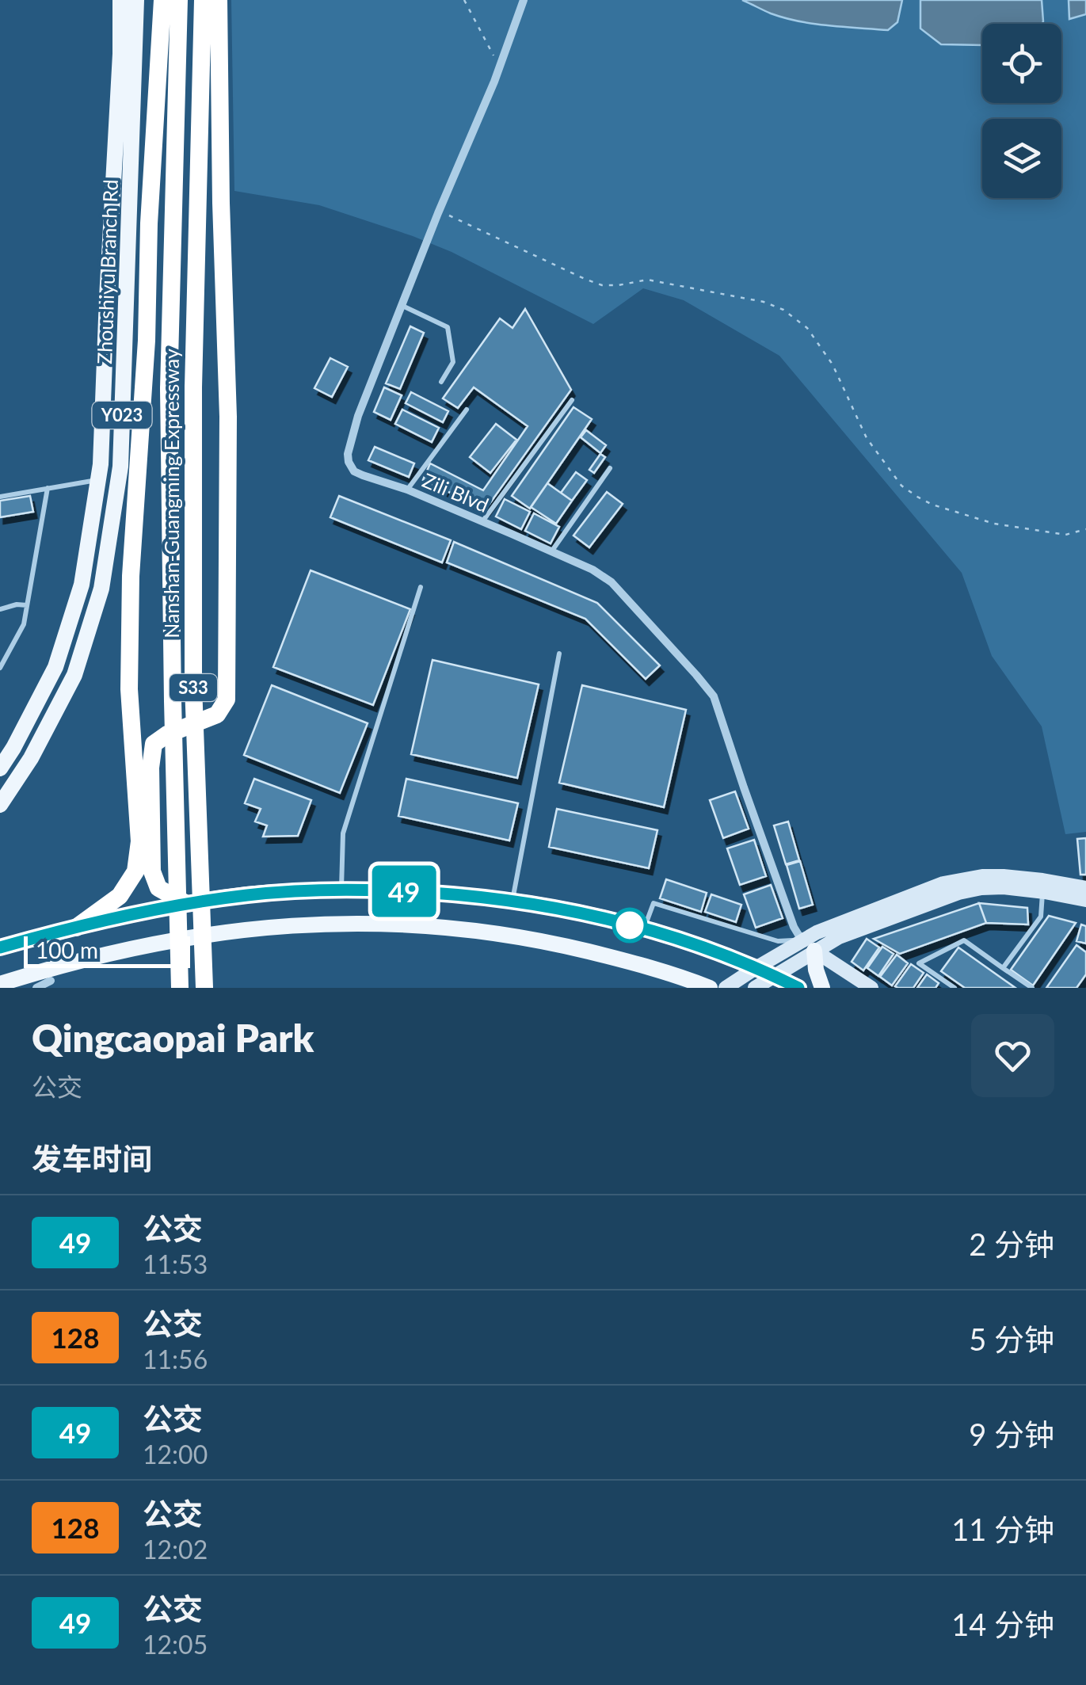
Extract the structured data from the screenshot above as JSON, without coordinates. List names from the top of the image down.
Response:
{
  "streets": {
    "highway": ["Nanshan-Guangming Expressway", "S33"],
    "main road": ["Zhoushiyu Branch Rd", "Y023"],
    "street": ["Zili Blvd"]
  },
  "lines": ["bus line 49"],
  "scale_bar": "100 m",
  "page": {
    "on_map": "49",
    "scale": "100 m",
    "heading": [
      ["Qingcaopai Park", "公交"],
      "发车时间"
    ],
    "list": [
      {
        "mark": "49",
        "name": "公交",
        "note": "11:53",
        "value": "2 分钟"
      },
      {
        "mark": "128",
        "name": "公交",
        "note": "11:56",
        "value": "5 分钟"
      },
      {
        "mark": "49",
        "name": "公交",
        "note": "12:00",
        "value": "9 分钟"
      },
      {
        "mark": "128",
        "name": "公交",
        "note": "12:02",
        "value": "11 分钟"
      },
      {
        "mark": "49",
        "name": "公交",
        "note": "12:05",
        "value": "14 分钟"
      }
    ]
  }
}
